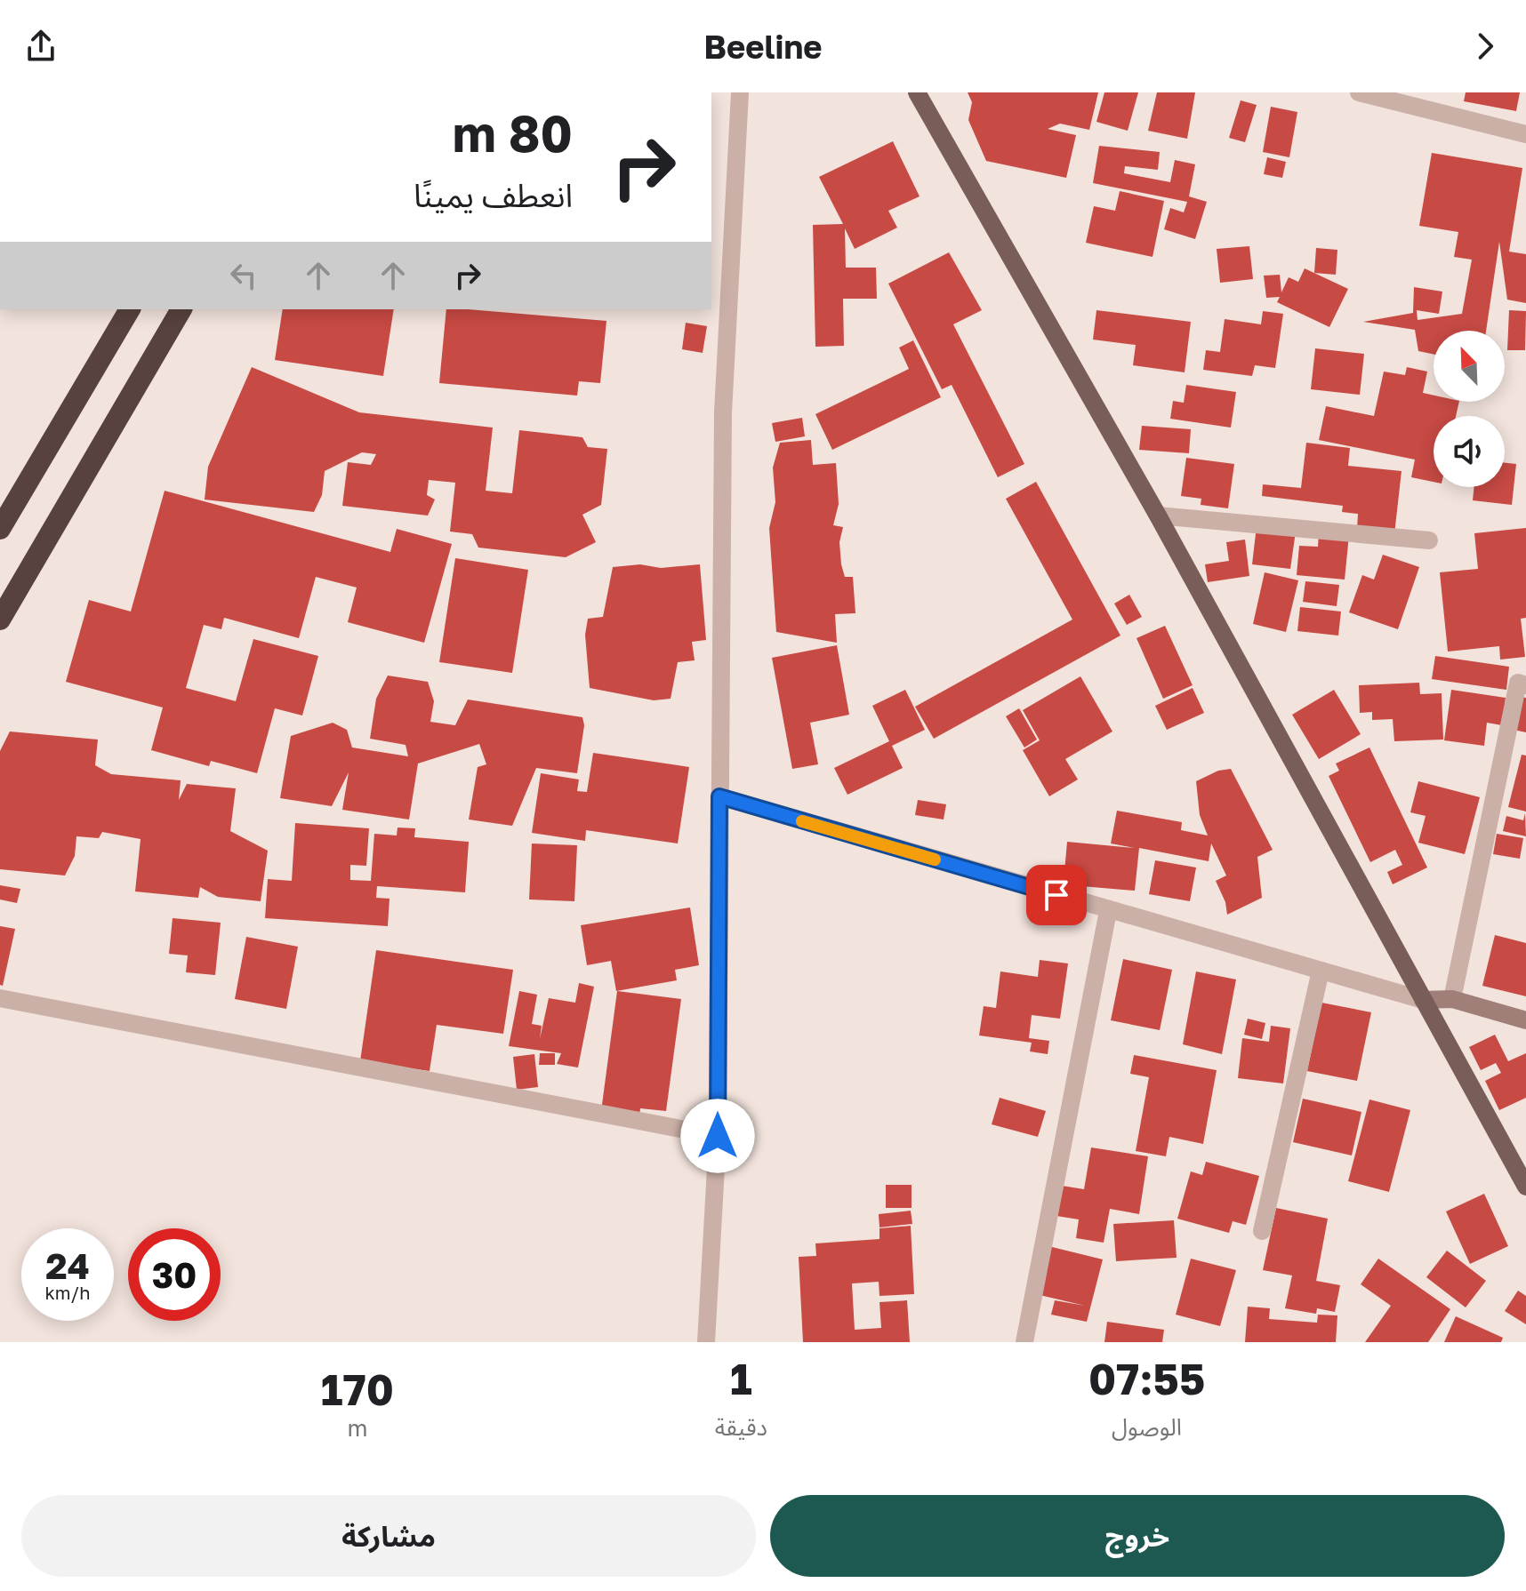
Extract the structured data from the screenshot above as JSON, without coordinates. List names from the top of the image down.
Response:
{
  "north": "top left",
  "page": {
    "header": "Beeline",
    "turn": ["80 m", "انعطف يمينًا"],
    "speed": "24 km/h",
    "limit": "30",
    "eta": [
      "07:55",
      "الوصول",
      "1",
      "دقيقة",
      "170",
      "m"
    ],
    "buttons": ["خروج", "مشاركة"]
  }
}
